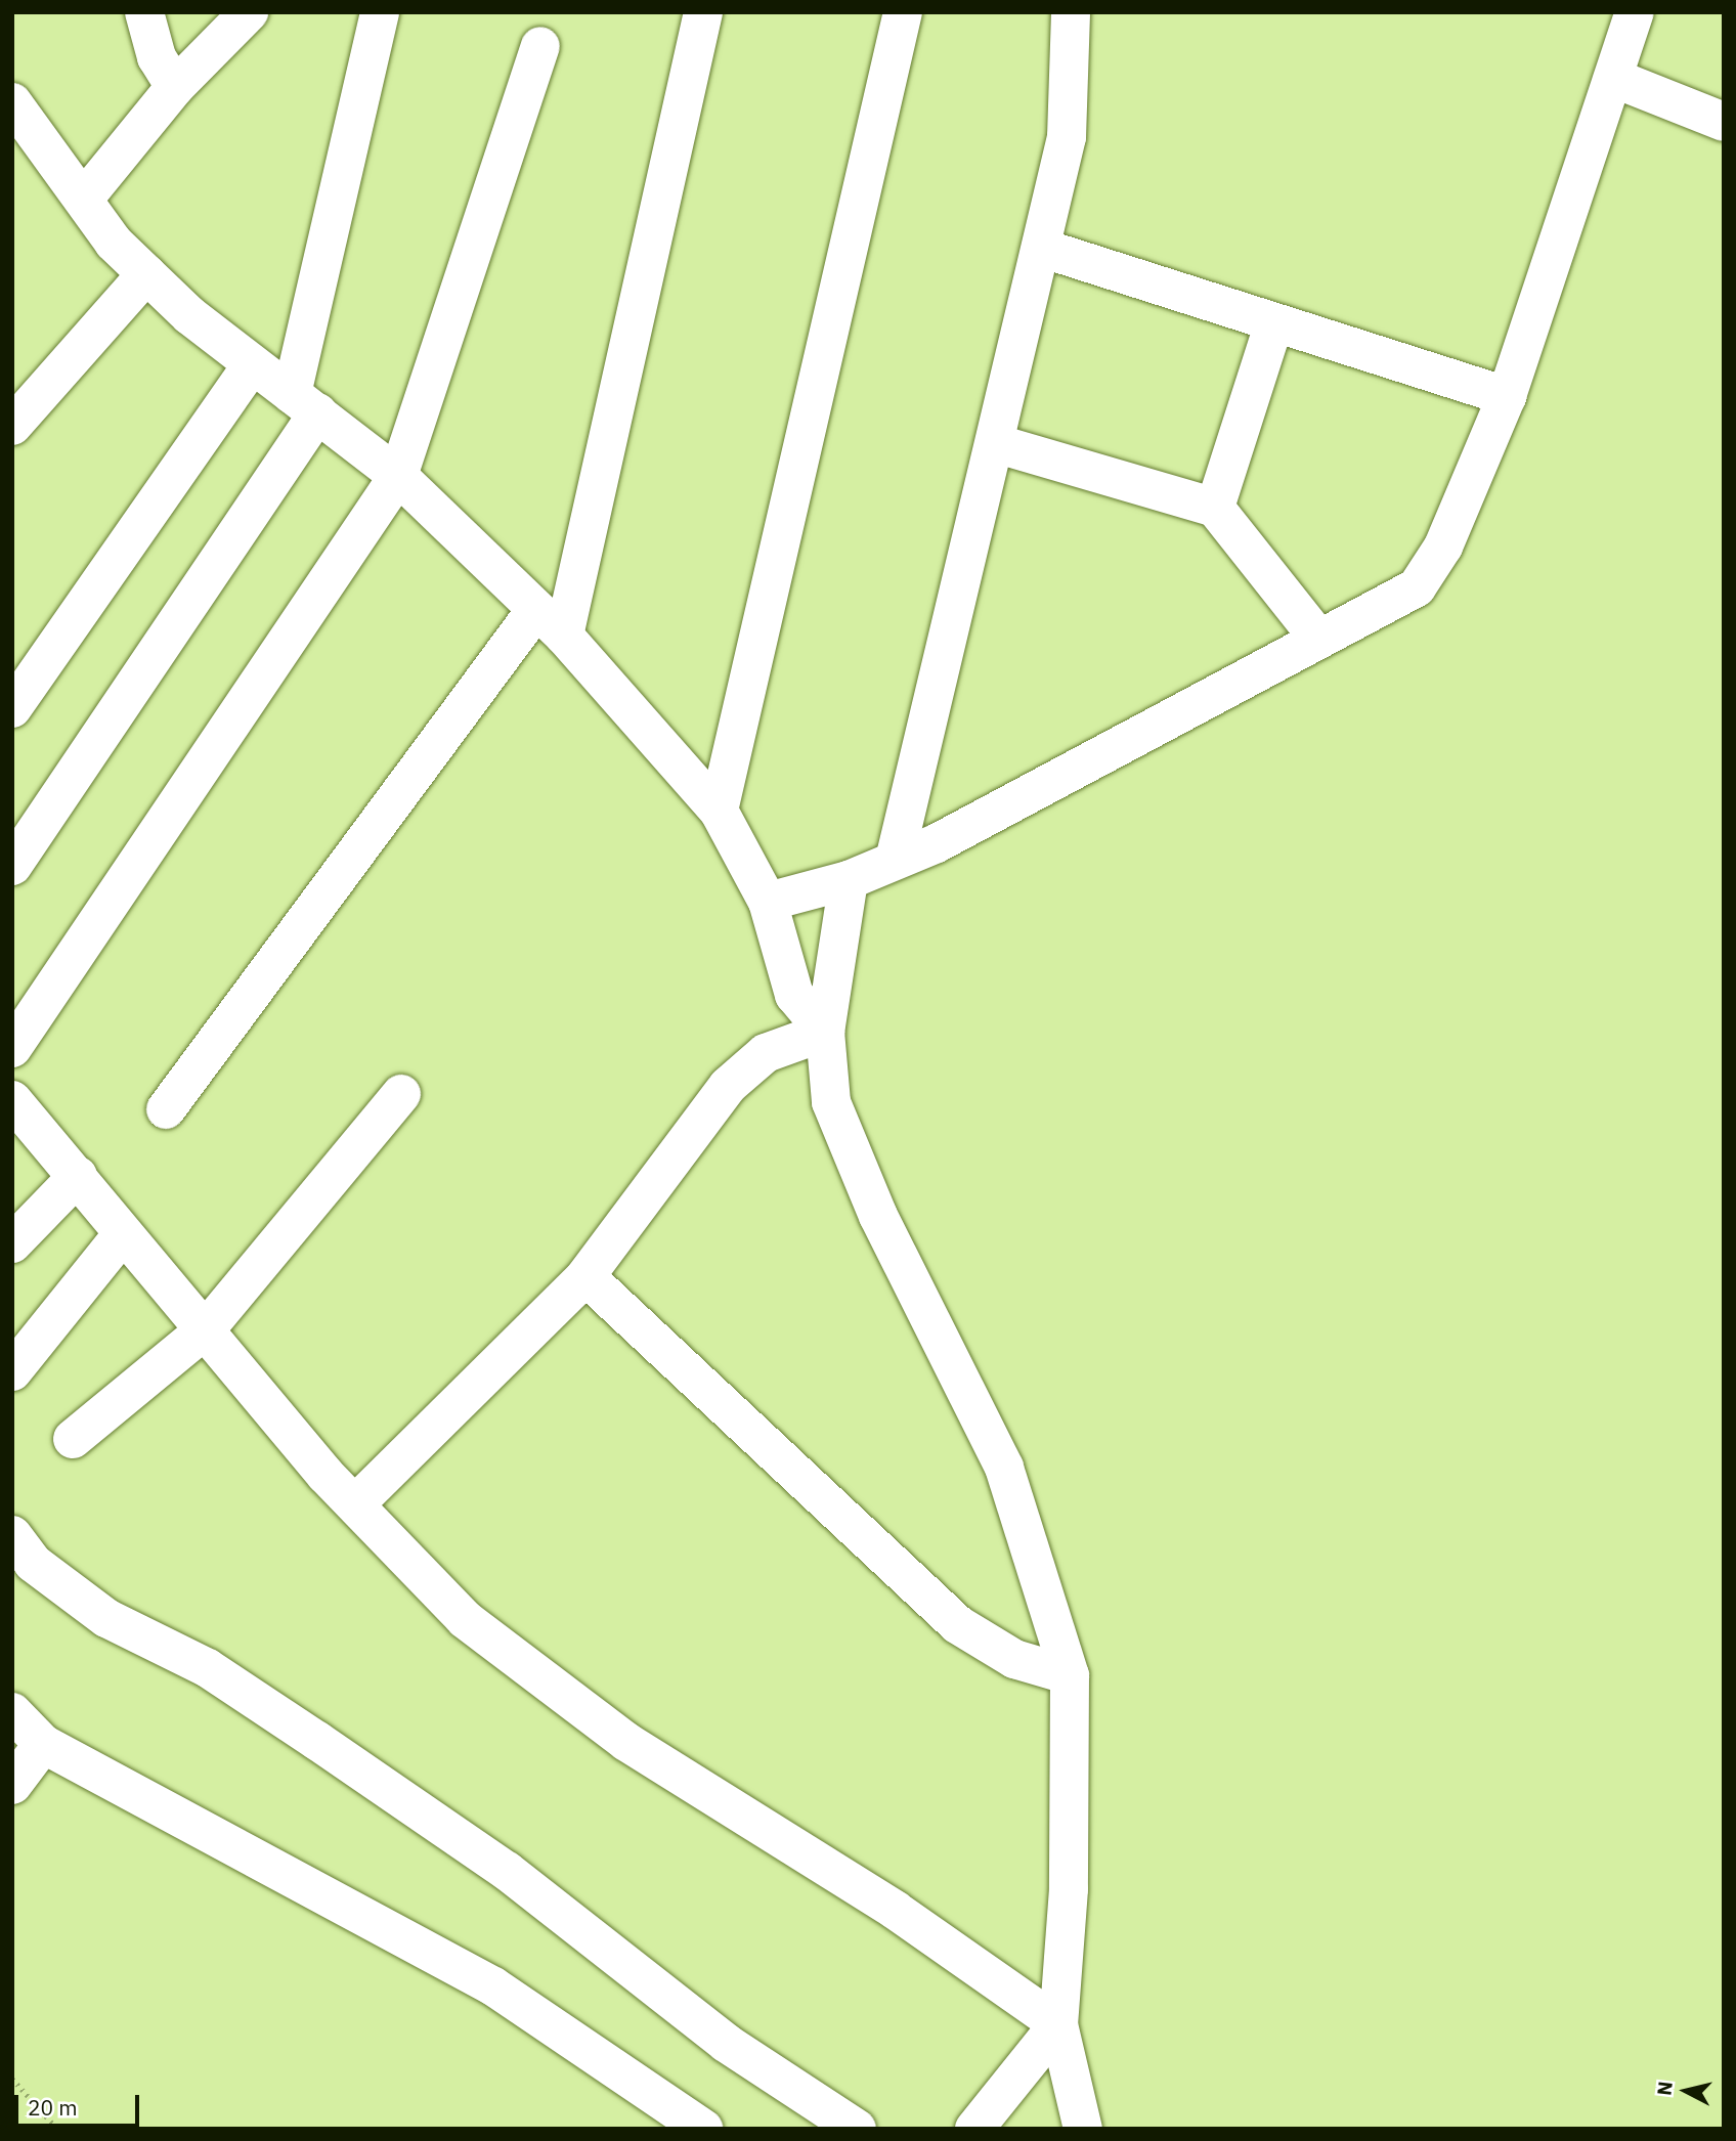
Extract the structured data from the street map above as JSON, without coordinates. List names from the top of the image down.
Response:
{
  "scale_bar": "20 m",
  "north": "left"
}
